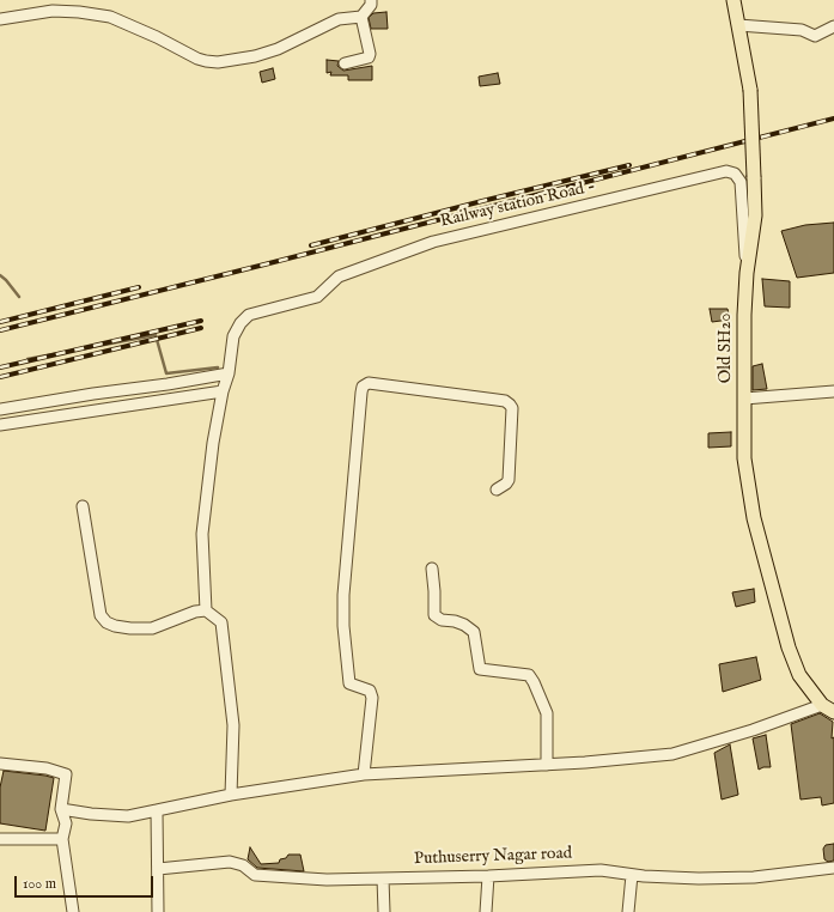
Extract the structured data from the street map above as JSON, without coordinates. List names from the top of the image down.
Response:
{
  "streets": {
    "main road": ["Old SH20"],
    "street": ["Railway station Road -", "Puthuserry Nagar road"]
  },
  "crossings": [
    ["Railway station Road -", "Old SH20"]
  ],
  "scale_bar": "100 m"
}
